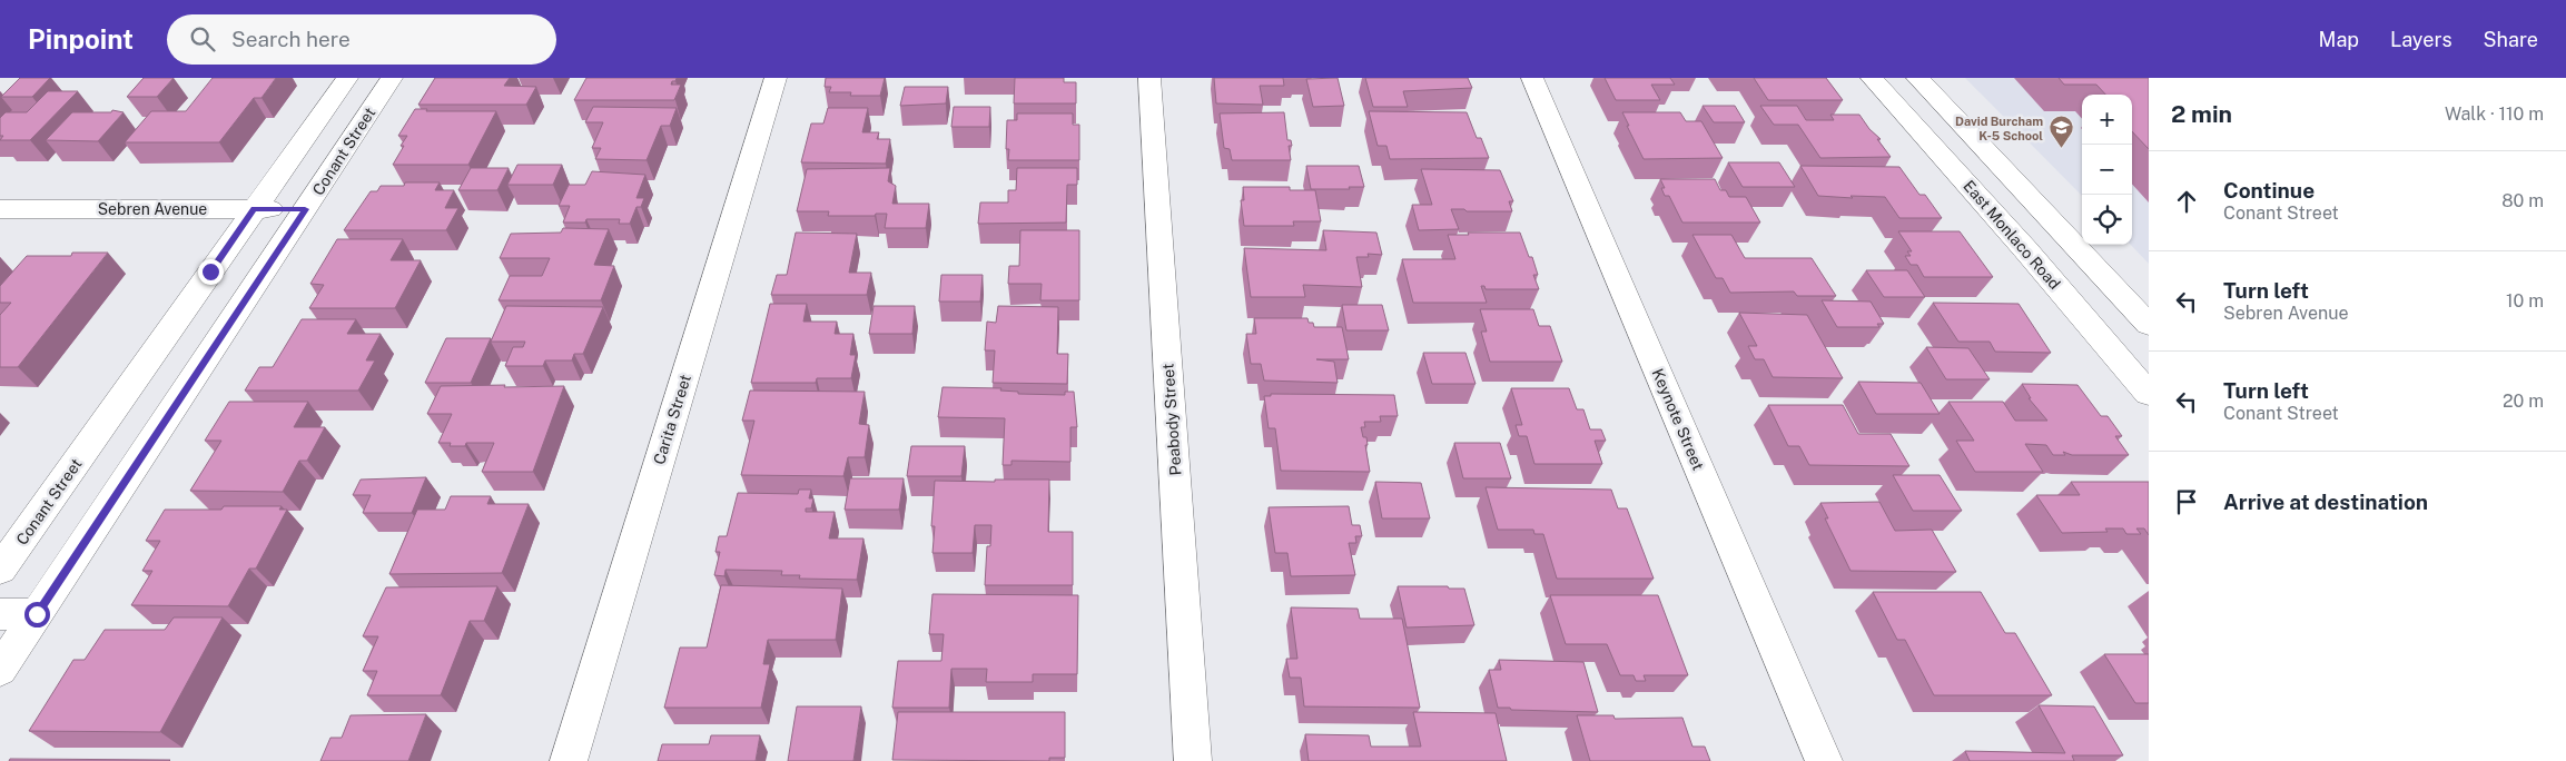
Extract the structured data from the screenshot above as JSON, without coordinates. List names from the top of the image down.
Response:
{
  "streets": {
    "street": [
      "Conant Street",
      "Sebren Avenue",
      "East Monlaco Road",
      "Carita Street",
      "Peabody Street",
      "Keynote Street"
    ]
  },
  "crossings": [
    ["Conant Street", "Sebren Avenue"]
  ],
  "places": {
    "school or university": ["David Burcham K-5 School"]
  },
  "page": {
    "header": "Pinpoint",
    "search": "Search here",
    "nav": ["Map", "Layers", "Share"],
    "heading": ["2 min", "Walk · 110 m"],
    "map_buttons": ["+", "−"],
    "list": [
      ["Continue", "Conant Street", "80 m"],
      ["Turn left", "Sebren Avenue", "10 m"],
      ["Turn left", "Conant Street", "20 m"],
      "Arrive at destination"
    ]
  }
}
